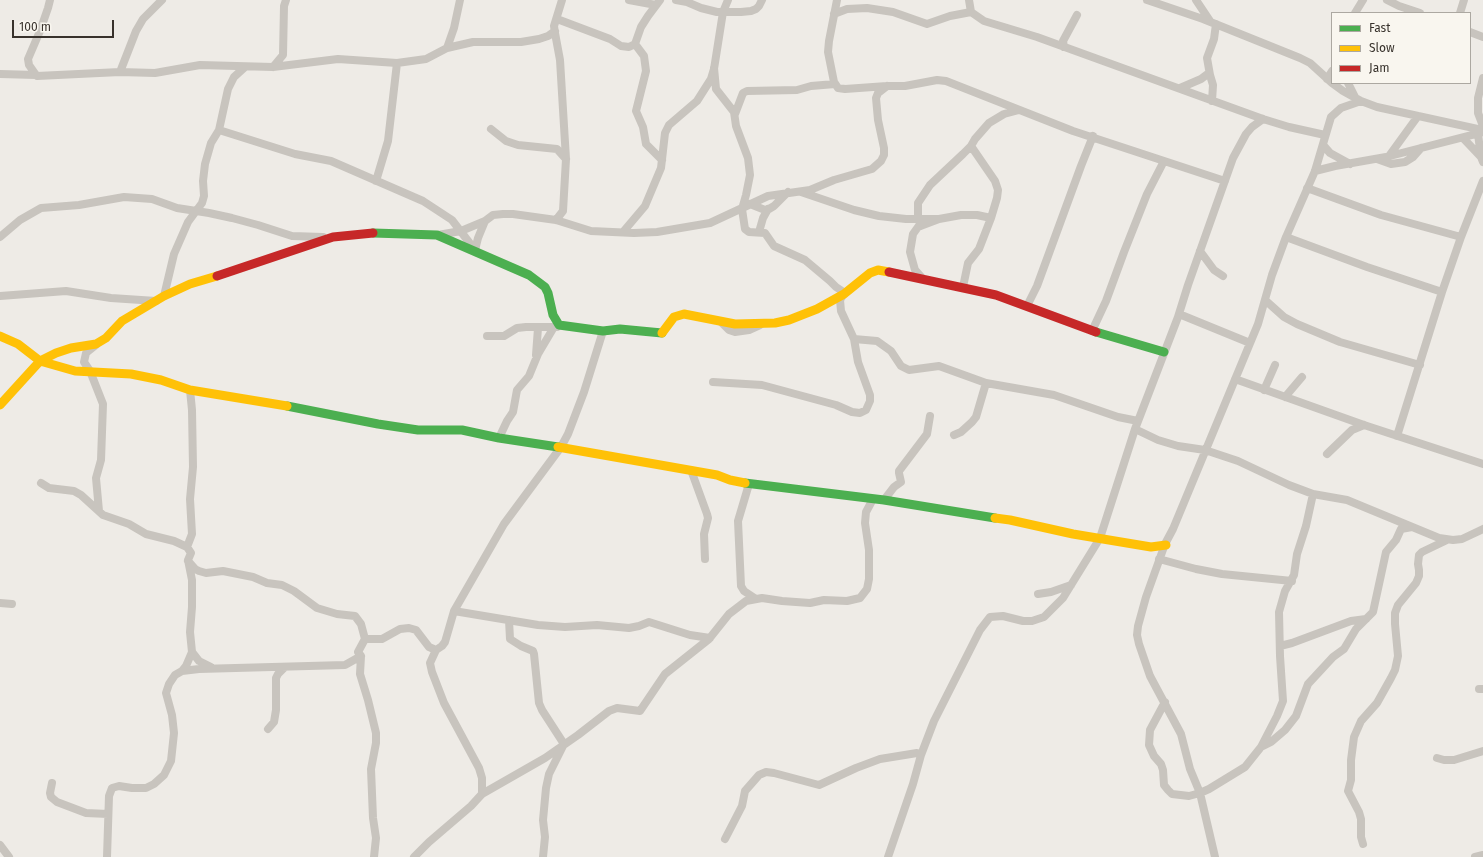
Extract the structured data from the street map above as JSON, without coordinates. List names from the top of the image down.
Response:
{
  "legend": ["Fast", "Slow", "Jam"],
  "scale_bar": "100 m"
}
